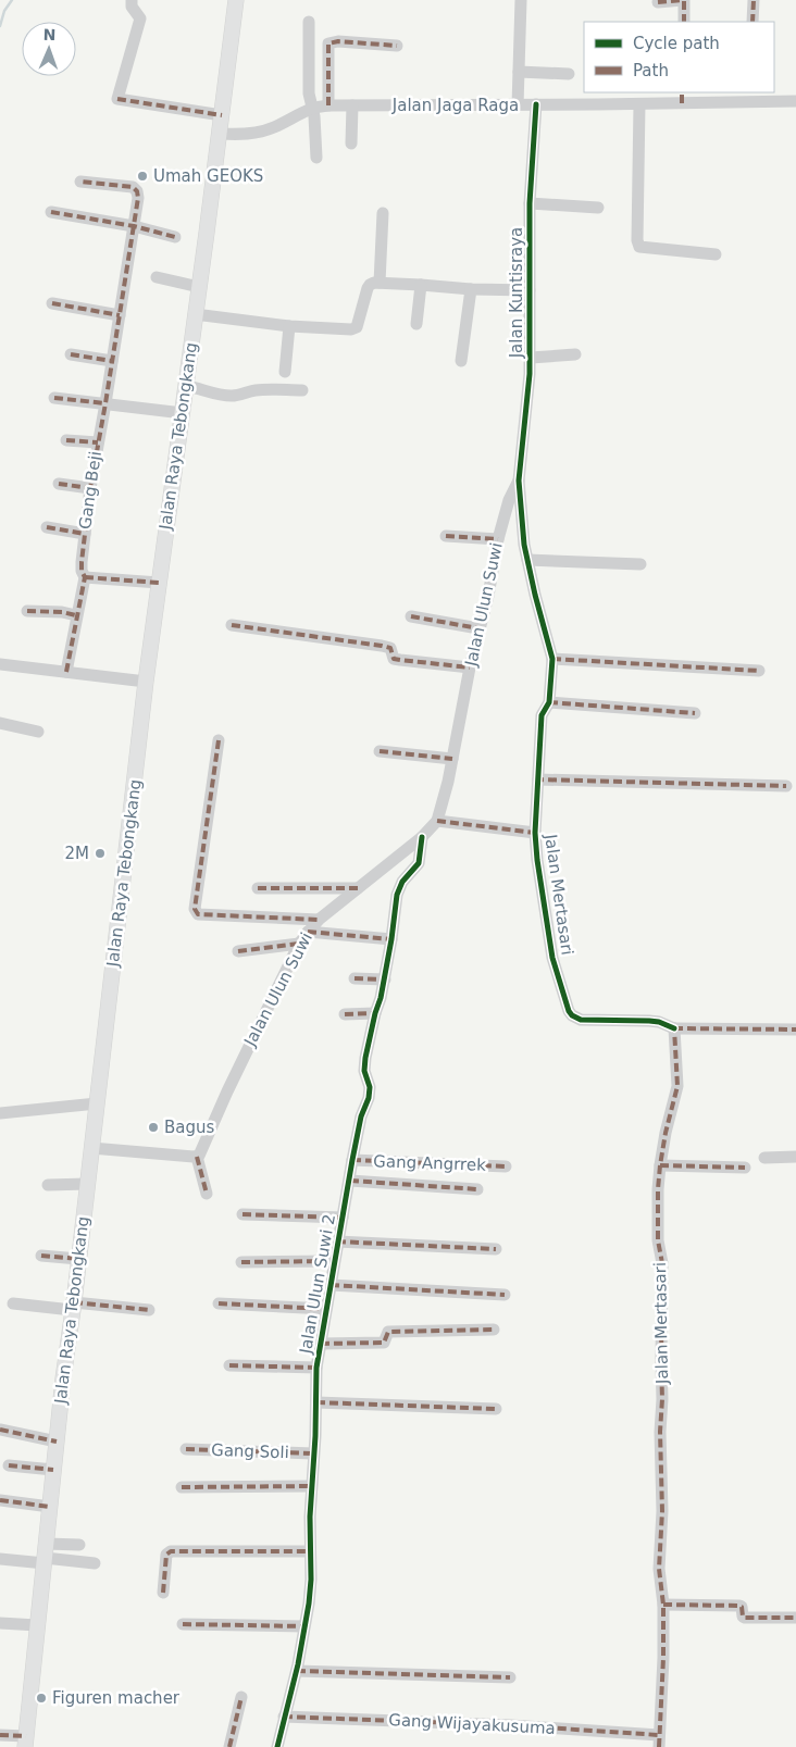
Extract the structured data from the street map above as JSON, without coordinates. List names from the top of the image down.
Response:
{
  "streets": {
    "main road": ["Jalan Raya Tebongkang"],
    "street": [
      "Jalan Jaga Raga",
      "Jalan Kuntisraya",
      "Gang Beji",
      "Jalan Ulun Suwi",
      "Jalan Mertasari",
      "Gang Angrrek",
      "Jalan Ulun Suwi 2",
      "Gang Soli",
      "Gang Wijayakusuma"
    ]
  },
  "crossings": [
    ["Jalan Jaga Raga", "Jalan Kuntisraya"],
    ["Jalan Jaga Raga", "Jalan Raya Tebongkang"],
    ["Jalan Kuntisraya", "Jalan Ulun Suwi"],
    ["Jalan Kuntisraya", "Jalan Mertasari"],
    ["Jalan Ulun Suwi", "Jalan Mertasari"],
    ["Jalan Ulun Suwi", "Jalan Ulun Suwi 2"],
    ["Jalan Mertasari", "Gang Wijayakusuma"],
    ["Gang Angrrek", "Jalan Ulun Suwi 2"],
    ["Jalan Ulun Suwi 2", "Gang Soli"],
    ["Jalan Ulun Suwi 2", "Gang Wijayakusuma"]
  ],
  "places": [
    "Umah GEOKS",
    "2M",
    "Bagus",
    "Figuren macher"
  ],
  "legend": ["Cycle path", "Path"],
  "north": "top"
}
